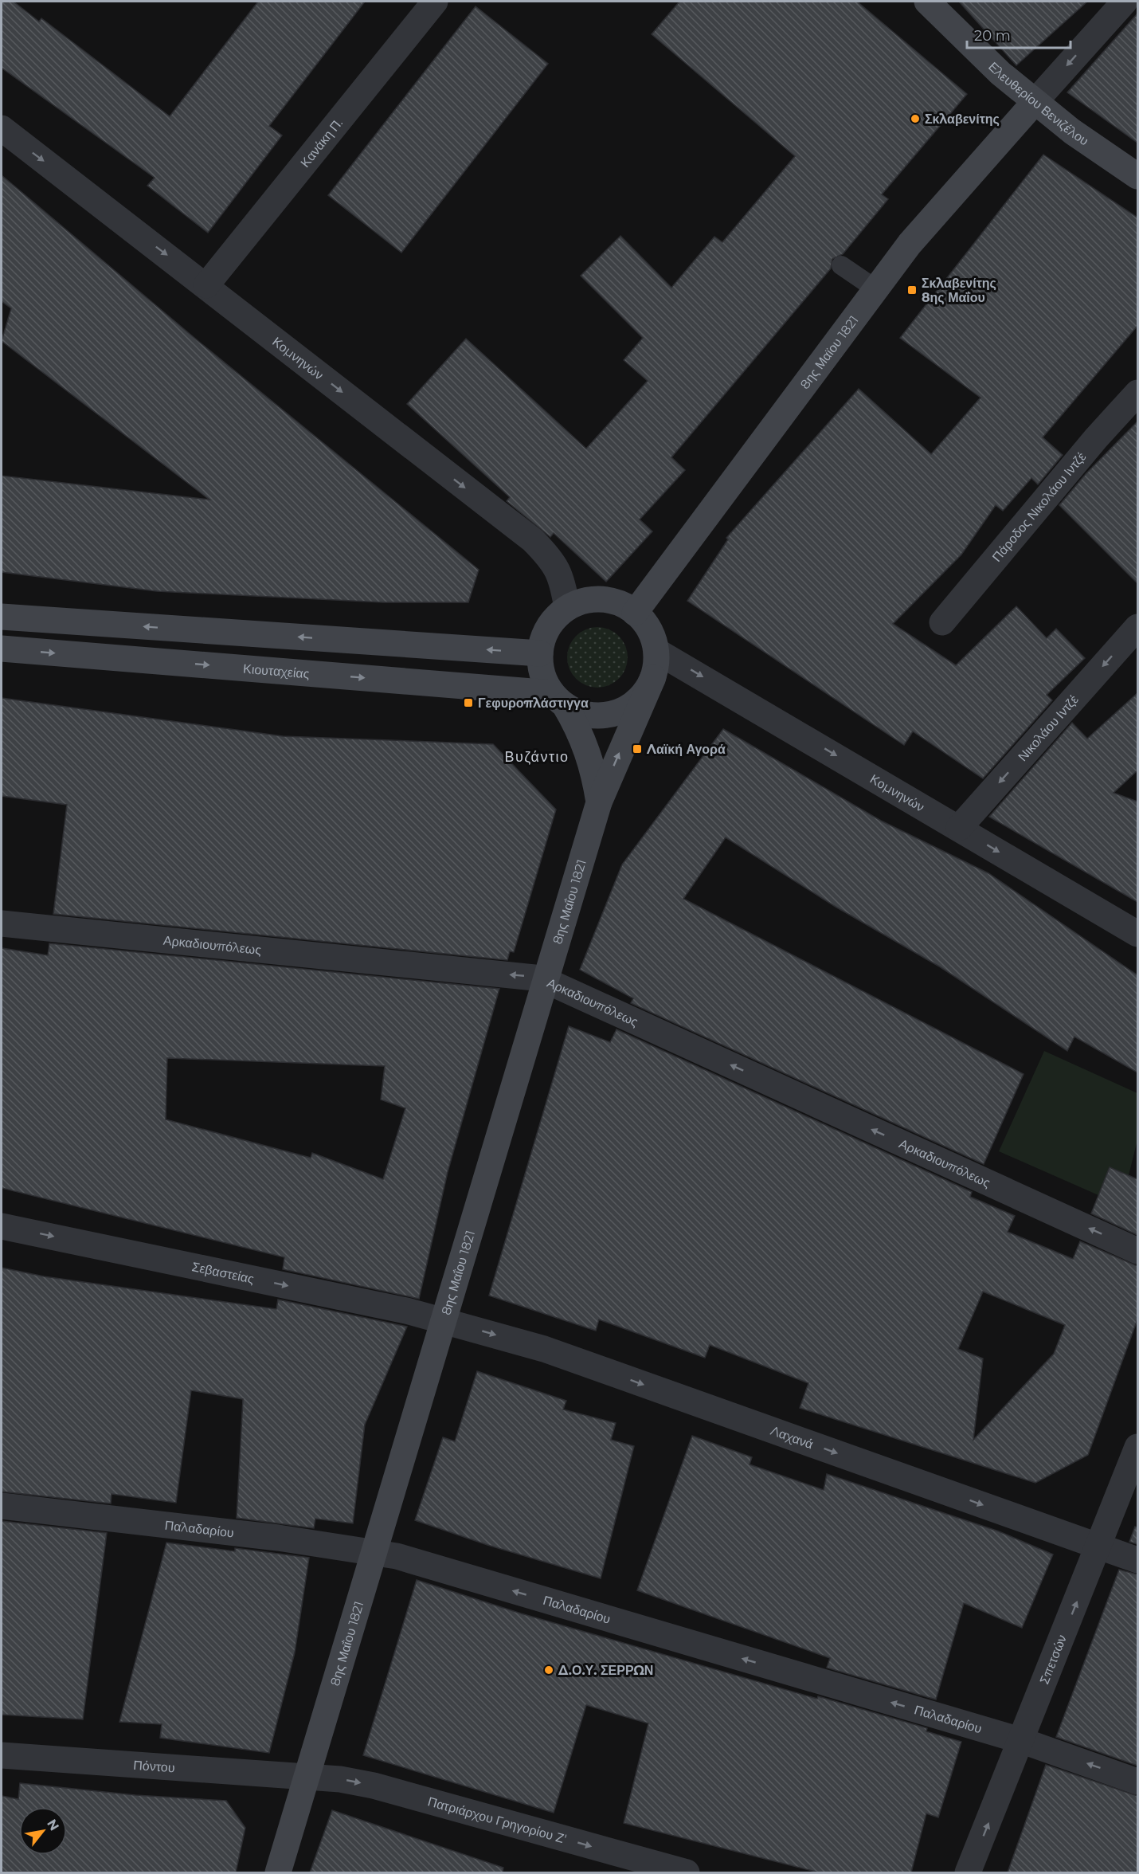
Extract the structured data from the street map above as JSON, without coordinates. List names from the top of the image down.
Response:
{
  "streets": {
    "street": [
      "Ελευθερίου Βενιζέλου",
      "Κανάκη Π.",
      "8ης Μαϊου 1821",
      "Κομνηνών",
      "Πάροδος Νικολάου Ιντζέ",
      "Κιουταχείας",
      "Νικολάου Ιντζέ",
      "8ης Μαΐου 1821",
      "Αρκαδιουπόλεως",
      "Σεβαστείας",
      "Λαχανά",
      "Παλαδαρίου",
      "Σπετσών",
      "Πόντου",
      "Πατριάρχου Γρηγορίου Ζ'"
    ]
  },
  "crossings": [
    ["Ελευθερίου Βενιζέλου", "8ης Μαϊου 1821"],
    ["Κανάκη Π.", "Κομνηνών"],
    ["8ης Μαϊου 1821", "Κομνηνών"],
    ["8ης Μαϊου 1821", "Κιουταχείας"],
    ["8ης Μαϊου 1821", "8ης Μαΐου 1821"],
    ["Κομνηνών", "Κιουταχείας"],
    ["Κομνηνών", "Νικολάου Ιντζέ"],
    ["Κομνηνών", "8ης Μαΐου 1821"],
    ["Κιουταχείας", "8ης Μαΐου 1821"],
    ["8ης Μαΐου 1821", "Αρκαδιουπόλεως"],
    ["8ης Μαΐου 1821", "Σεβαστείας"],
    ["8ης Μαΐου 1821", "Λαχανά"],
    ["8ης Μαΐου 1821", "Παλαδαρίου"],
    ["8ης Μαΐου 1821", "Πόντου"],
    ["8ης Μαΐου 1821", "Πατριάρχου Γρηγορίου Ζ'"],
    ["Σεβαστείας", "Λαχανά"],
    ["Λαχανά", "Σπετσών"],
    ["Παλαδαρίου", "Σπετσών"],
    ["Πόντου", "Πατριάρχου Γρηγορίου Ζ'"]
  ],
  "one_way": [
    "Κομνηνών",
    "Νικολάου Ιντζέ",
    "Αρκαδιουπόλεως",
    "Σεβαστείας",
    "Λαχανά",
    "Παλαδαρίου",
    "Σπετσών",
    "Πατριάρχου Γρηγορίου Ζ'"
  ],
  "districts": ["Βυζάντιο"],
  "places": {
    "other": ["Σκλαβενίτης", "Δ.Ο.Υ. ΣΕΡΡΩΝ"],
    "transit": ["Σκλαβενίτης 8ης Μαΐου", "Γεφυροπλάστιγγα", "Λαϊκή Αγορά"]
  },
  "scale_bar": "20 m",
  "north": "top right"
}
